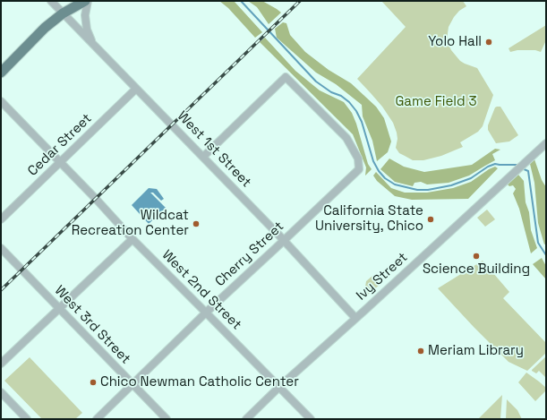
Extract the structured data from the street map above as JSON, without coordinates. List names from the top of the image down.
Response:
{
  "streets": {
    "street": [
      "Cedar Street",
      "West 1st Street",
      "Cherry Street",
      "Ivy Street",
      "West 2nd Street",
      "West 3rd Street"
    ]
  },
  "crossings": [
    ["Cedar Street", "West 1st Street"],
    ["Cedar Street", "West 2nd Street"],
    ["West 1st Street", "Cherry Street"],
    ["West 1st Street", "Ivy Street"],
    ["Cherry Street", "West 2nd Street"],
    ["Cherry Street", "West 3rd Street"],
    ["Ivy Street", "West 2nd Street"]
  ],
  "parks": ["Game Field 3"],
  "places": [
    "Yolo Hall",
    "California State University, Chico",
    "Wildcat Recreation Center",
    "Science Building",
    "Meriam Library",
    "Chico Newman Catholic Center"
  ]
}
